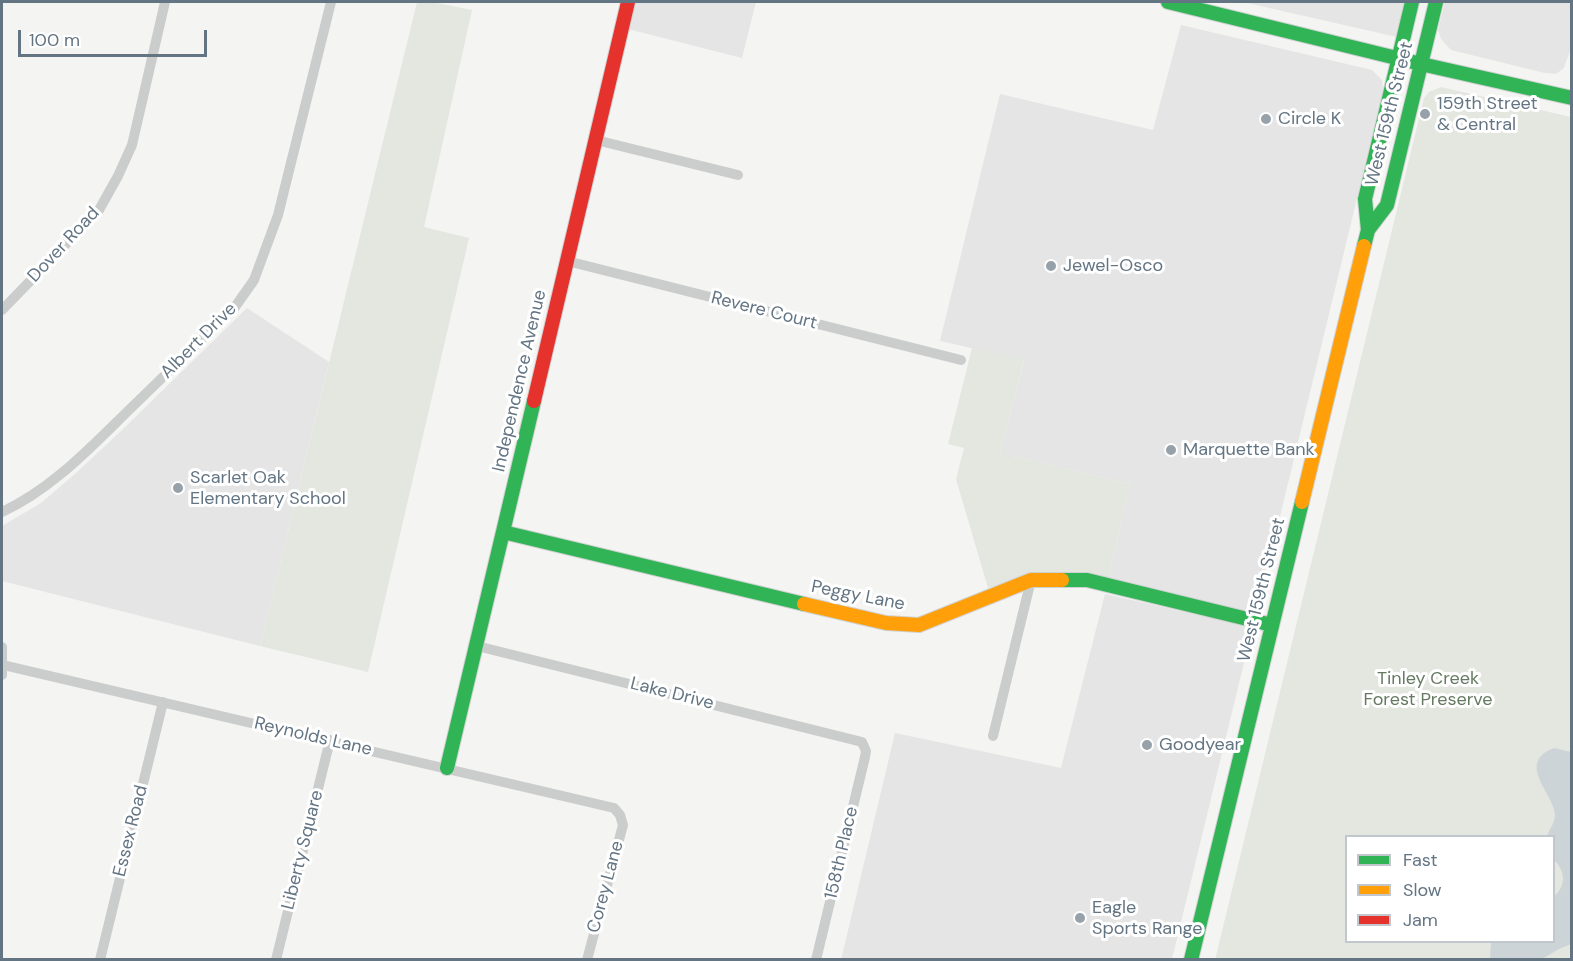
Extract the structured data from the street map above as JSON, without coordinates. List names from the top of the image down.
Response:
{
  "streets": {
    "street": [
      "West 159th Street",
      "Dover Road",
      "Revere Court",
      "Albert Drive",
      "Independence Avenue",
      "Peggy Lane",
      "Lake Drive",
      "Reynolds Lane",
      "Essex Road",
      "Liberty Square",
      "158th Place",
      "Corey Lane"
    ]
  },
  "crossings": [
    ["West 159th Street", "Peggy Lane"],
    ["Revere Court", "Independence Avenue"],
    ["Independence Avenue", "Peggy Lane"],
    ["Independence Avenue", "Lake Drive"],
    ["Independence Avenue", "Reynolds Lane"],
    ["Lake Drive", "158th Place"],
    ["Reynolds Lane", "Essex Road"],
    ["Reynolds Lane", "Liberty Square"],
    ["Reynolds Lane", "Corey Lane"]
  ],
  "parks": ["Tinley Creek Forest Preserve"],
  "places": [
    "159th Street & Central",
    "Circle K",
    "Jewel-Osco",
    "Marquette Bank",
    "Scarlet Oak Elementary School",
    "Goodyear",
    "Eagle Sports Range"
  ],
  "legend": ["Fast", "Slow", "Jam"],
  "scale_bar": "100 m"
}
